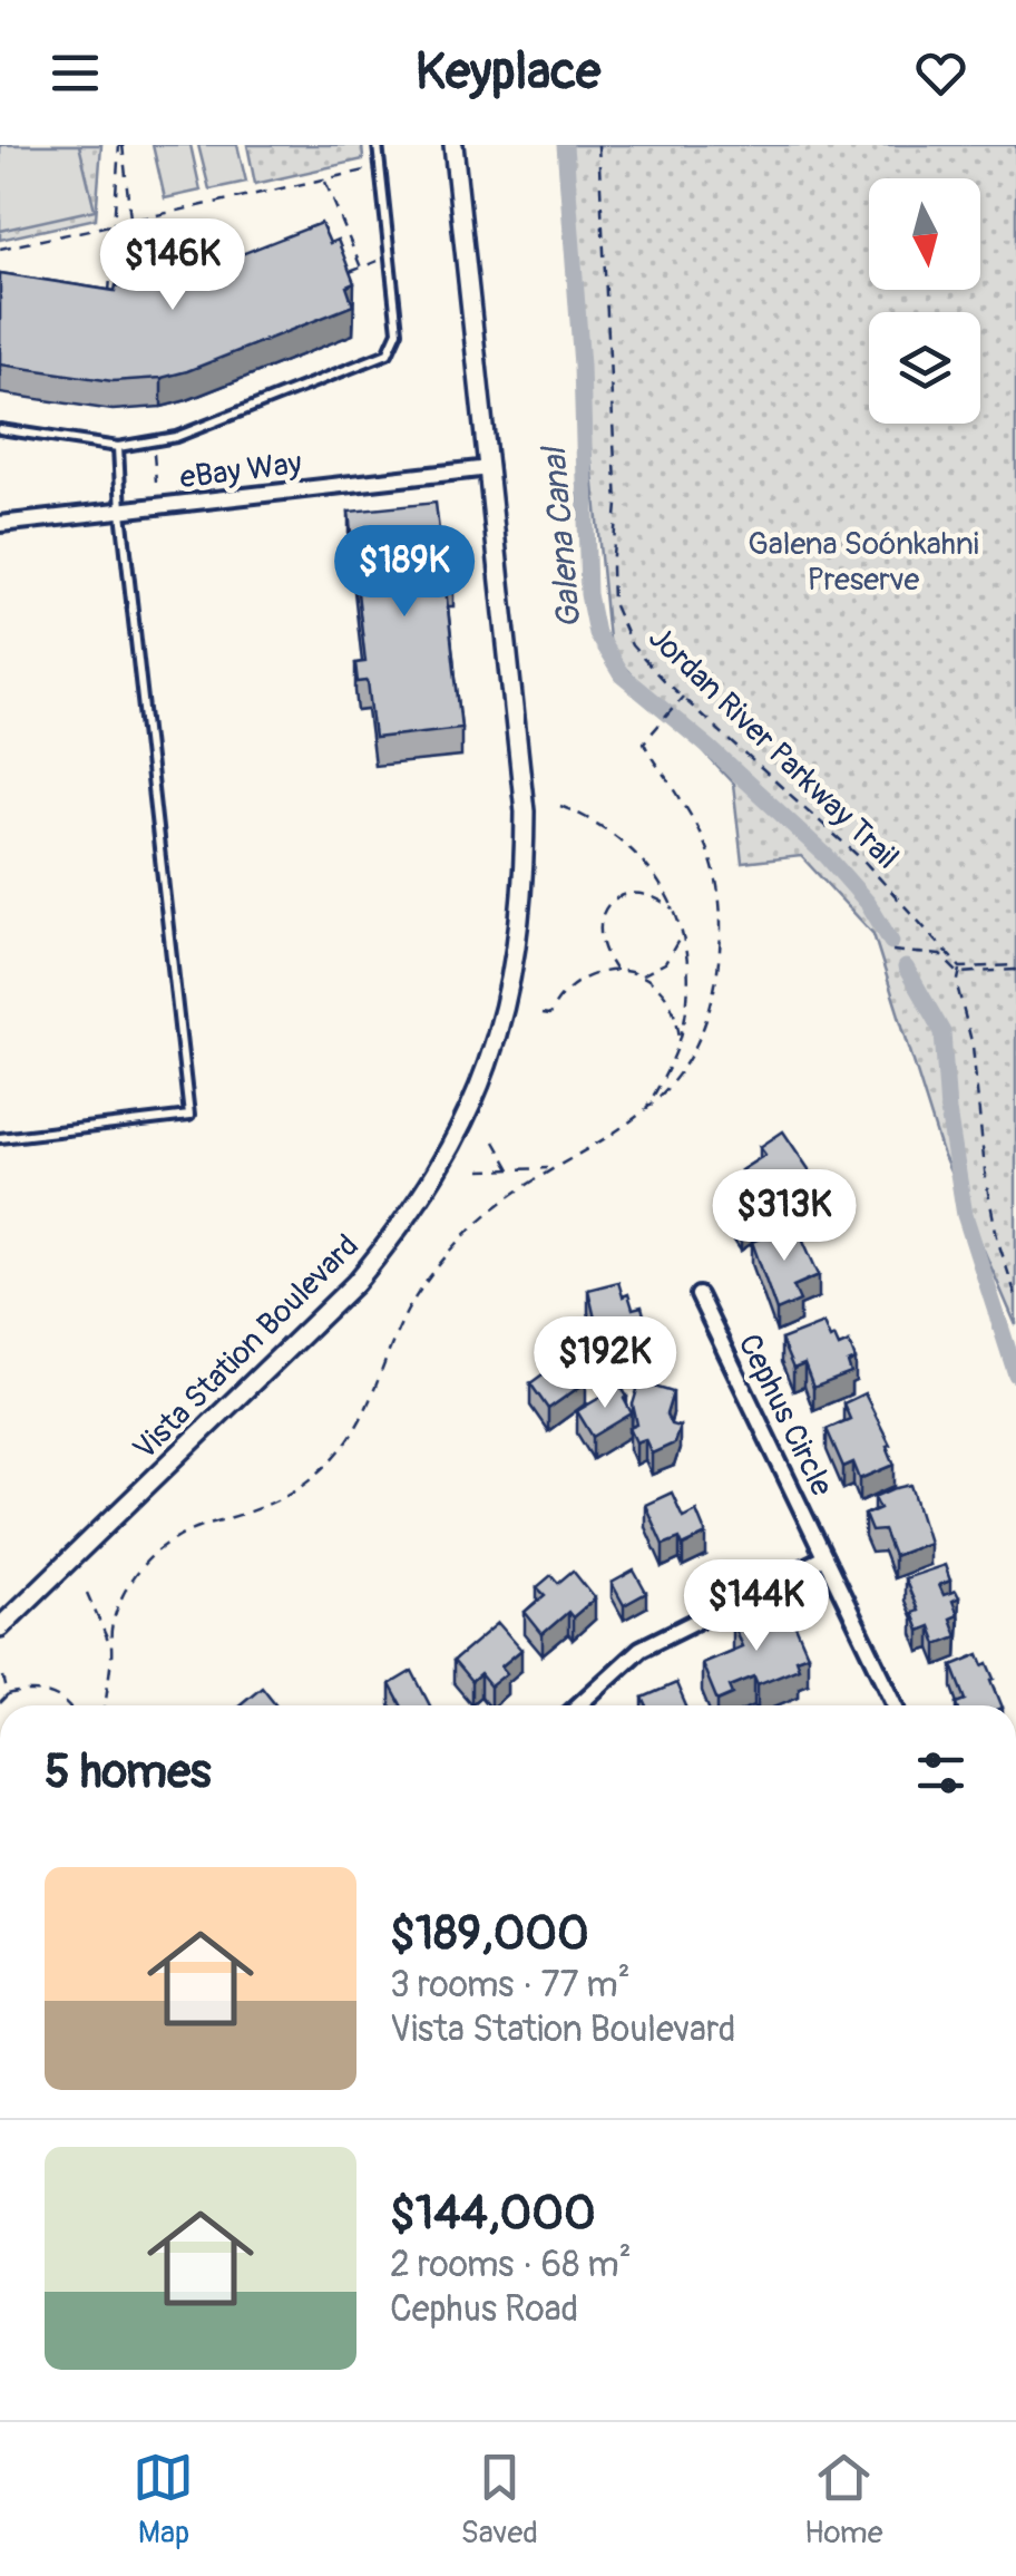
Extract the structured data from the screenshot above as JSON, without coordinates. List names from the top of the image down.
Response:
{
  "streets": {
    "street": ["eBay Way", "Vista Station Boulevard", "Cephus Circle"],
    "path": ["Jordan River Parkway Trail"]
  },
  "crossings": [
    ["eBay Way", "Vista Station Boulevard"]
  ],
  "water": ["Galena Canal"],
  "parks": ["Galena Soónkahni Preserve"],
  "north": "bottom",
  "page": {
    "header": "Keyplace",
    "price": [
      "$146K",
      "$189K",
      "$313K",
      "$192K",
      "$144K"
    ],
    "heading": "5 homes",
    "list": [
      {
        "name": "$189,000",
        "note": "3 rooms · 77 m² · Vista Station Boulevard"
      },
      {
        "name": "$144,000",
        "note": "2 rooms · 68 m² · Cephus Road"
      }
    ],
    "tabs": ["Map", "Saved", "Home"]
  }
}
